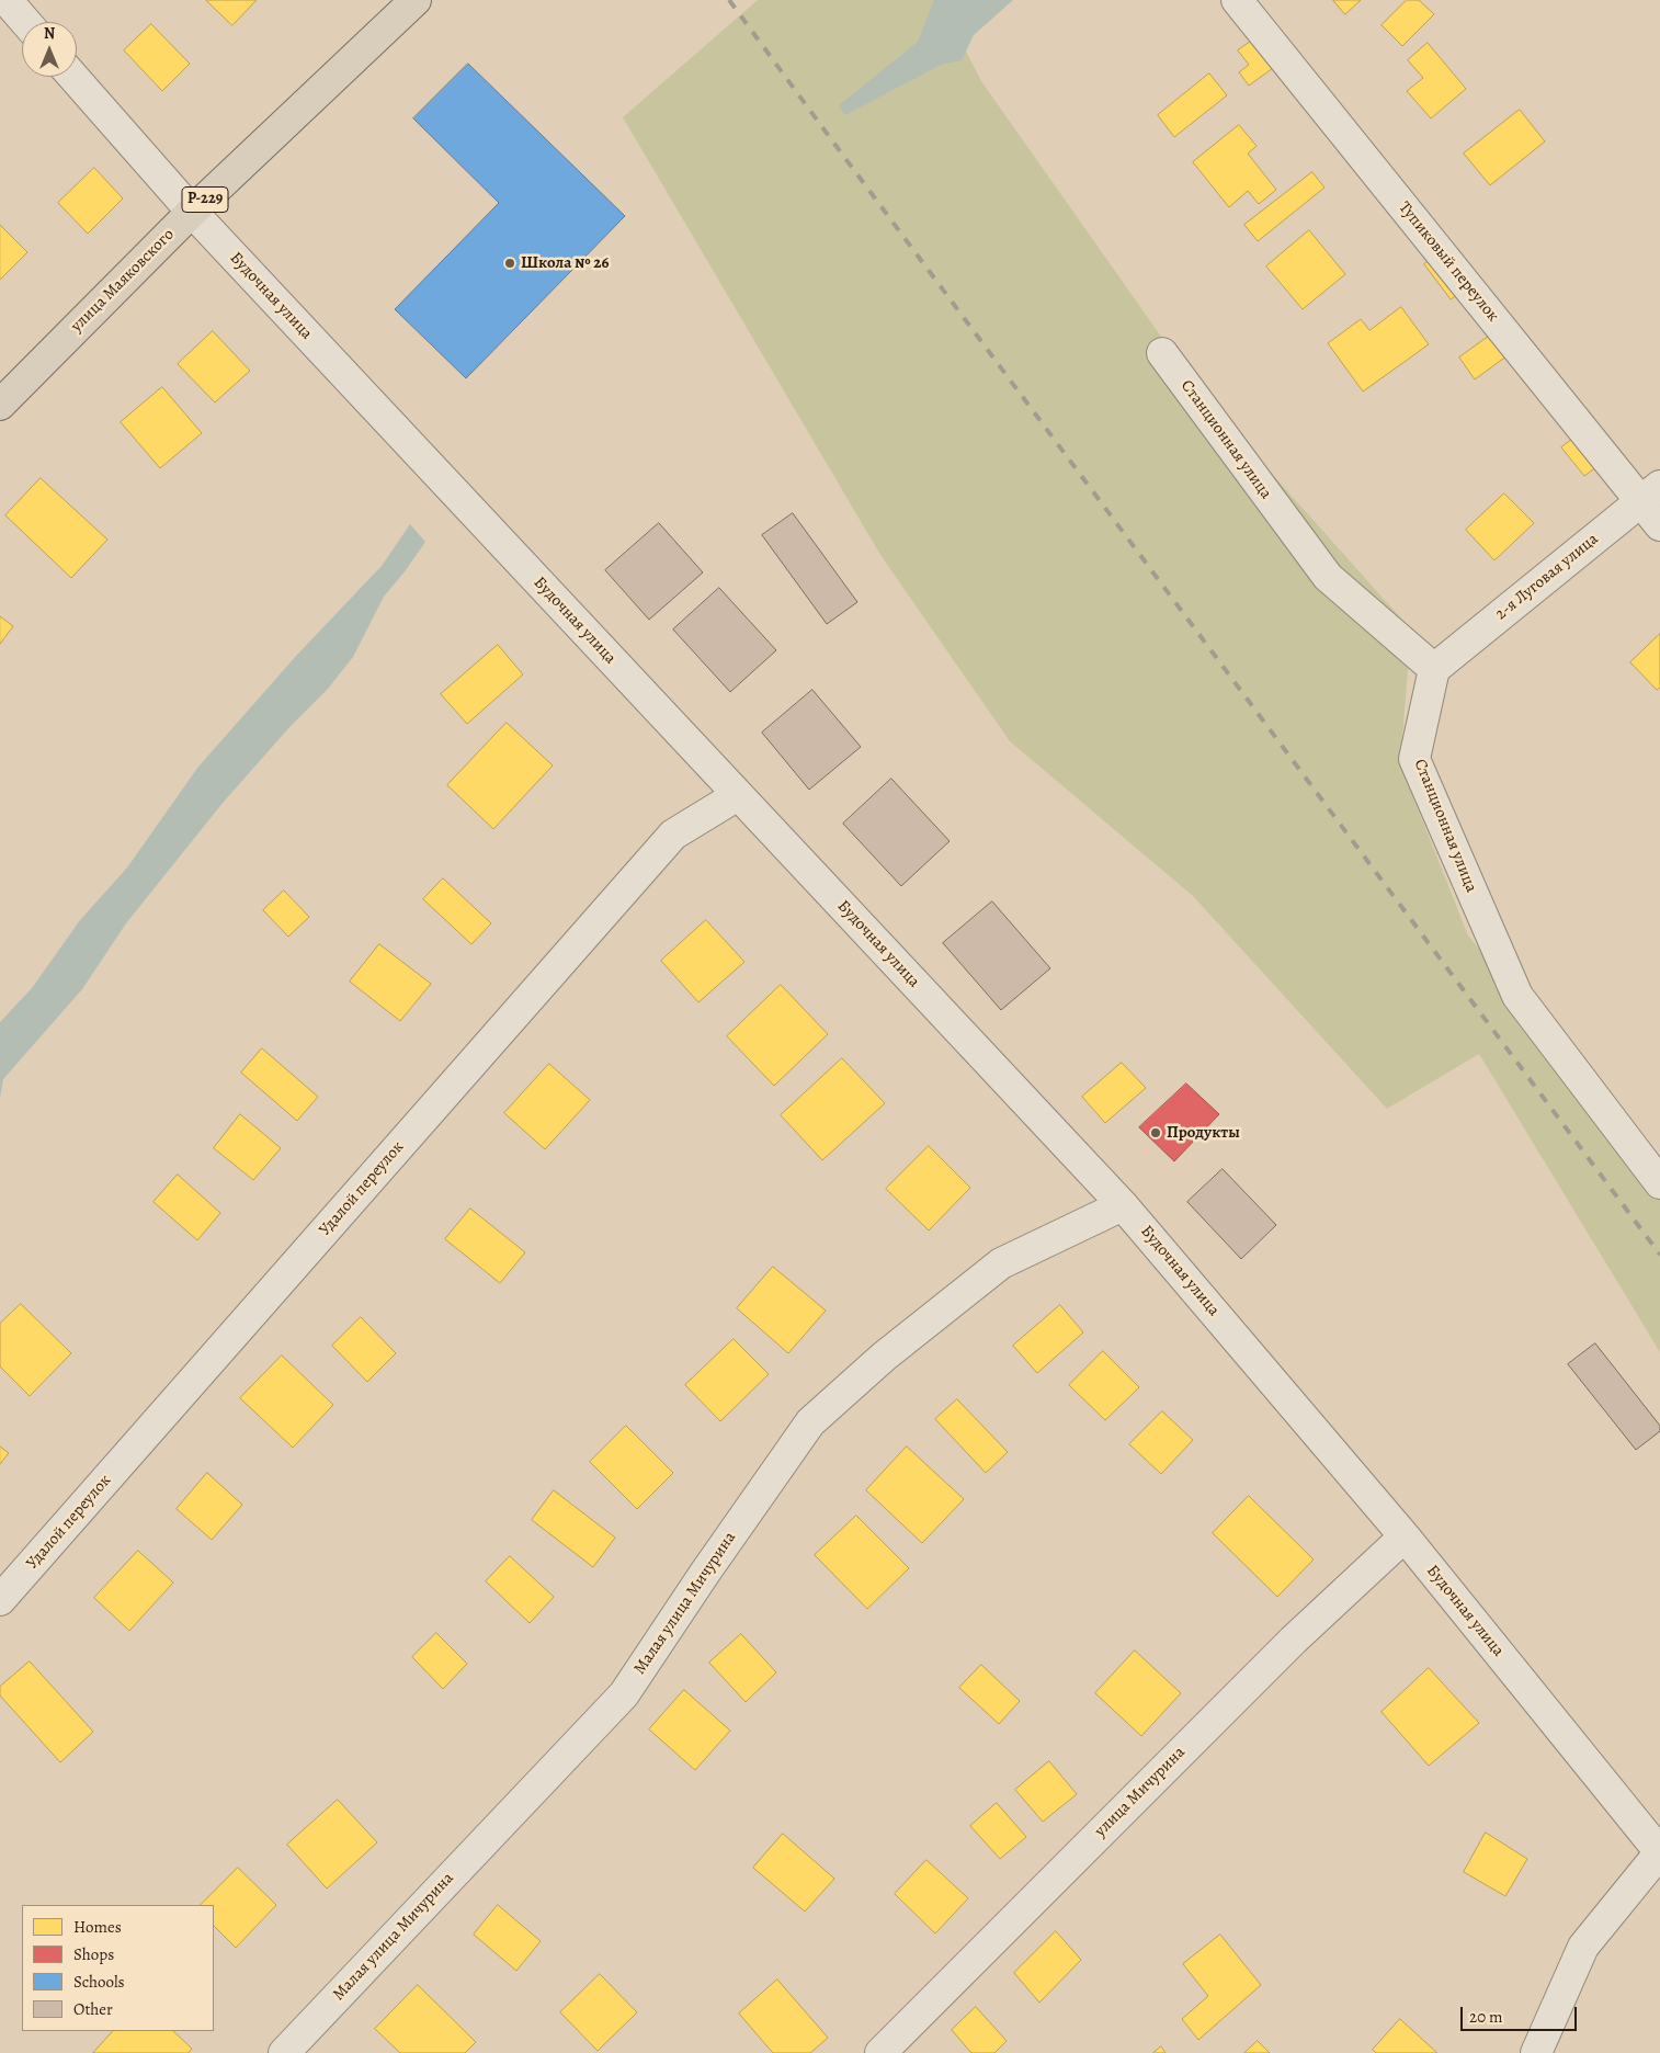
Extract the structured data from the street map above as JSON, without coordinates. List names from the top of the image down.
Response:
{
  "streets": {
    "main road": ["Р-229", "улица Маяковского"],
    "street": [
      "Тупиковый переулок",
      "Будочная улица",
      "Станционная улица",
      "2-я Луговая улица",
      "Удалой переулок",
      "Малая улица Мичурина",
      "улица Мичурина"
    ]
  },
  "crossings": [
    ["Тупиковый переулок", "2-я Луговая улица"],
    ["улица Маяковского", "Будочная улица"],
    ["Будочная улица", "Удалой переулок"],
    ["Будочная улица", "Малая улица Мичурина"],
    ["Будочная улица", "улица Мичурина"],
    ["Станционная улица", "2-я Луговая улица"]
  ],
  "places": ["Школа № 26", "Продукты"],
  "legend": [
    "Homes",
    "Shops",
    "Schools",
    "Other"
  ],
  "scale_bar": "20 m",
  "north": "top"
}
